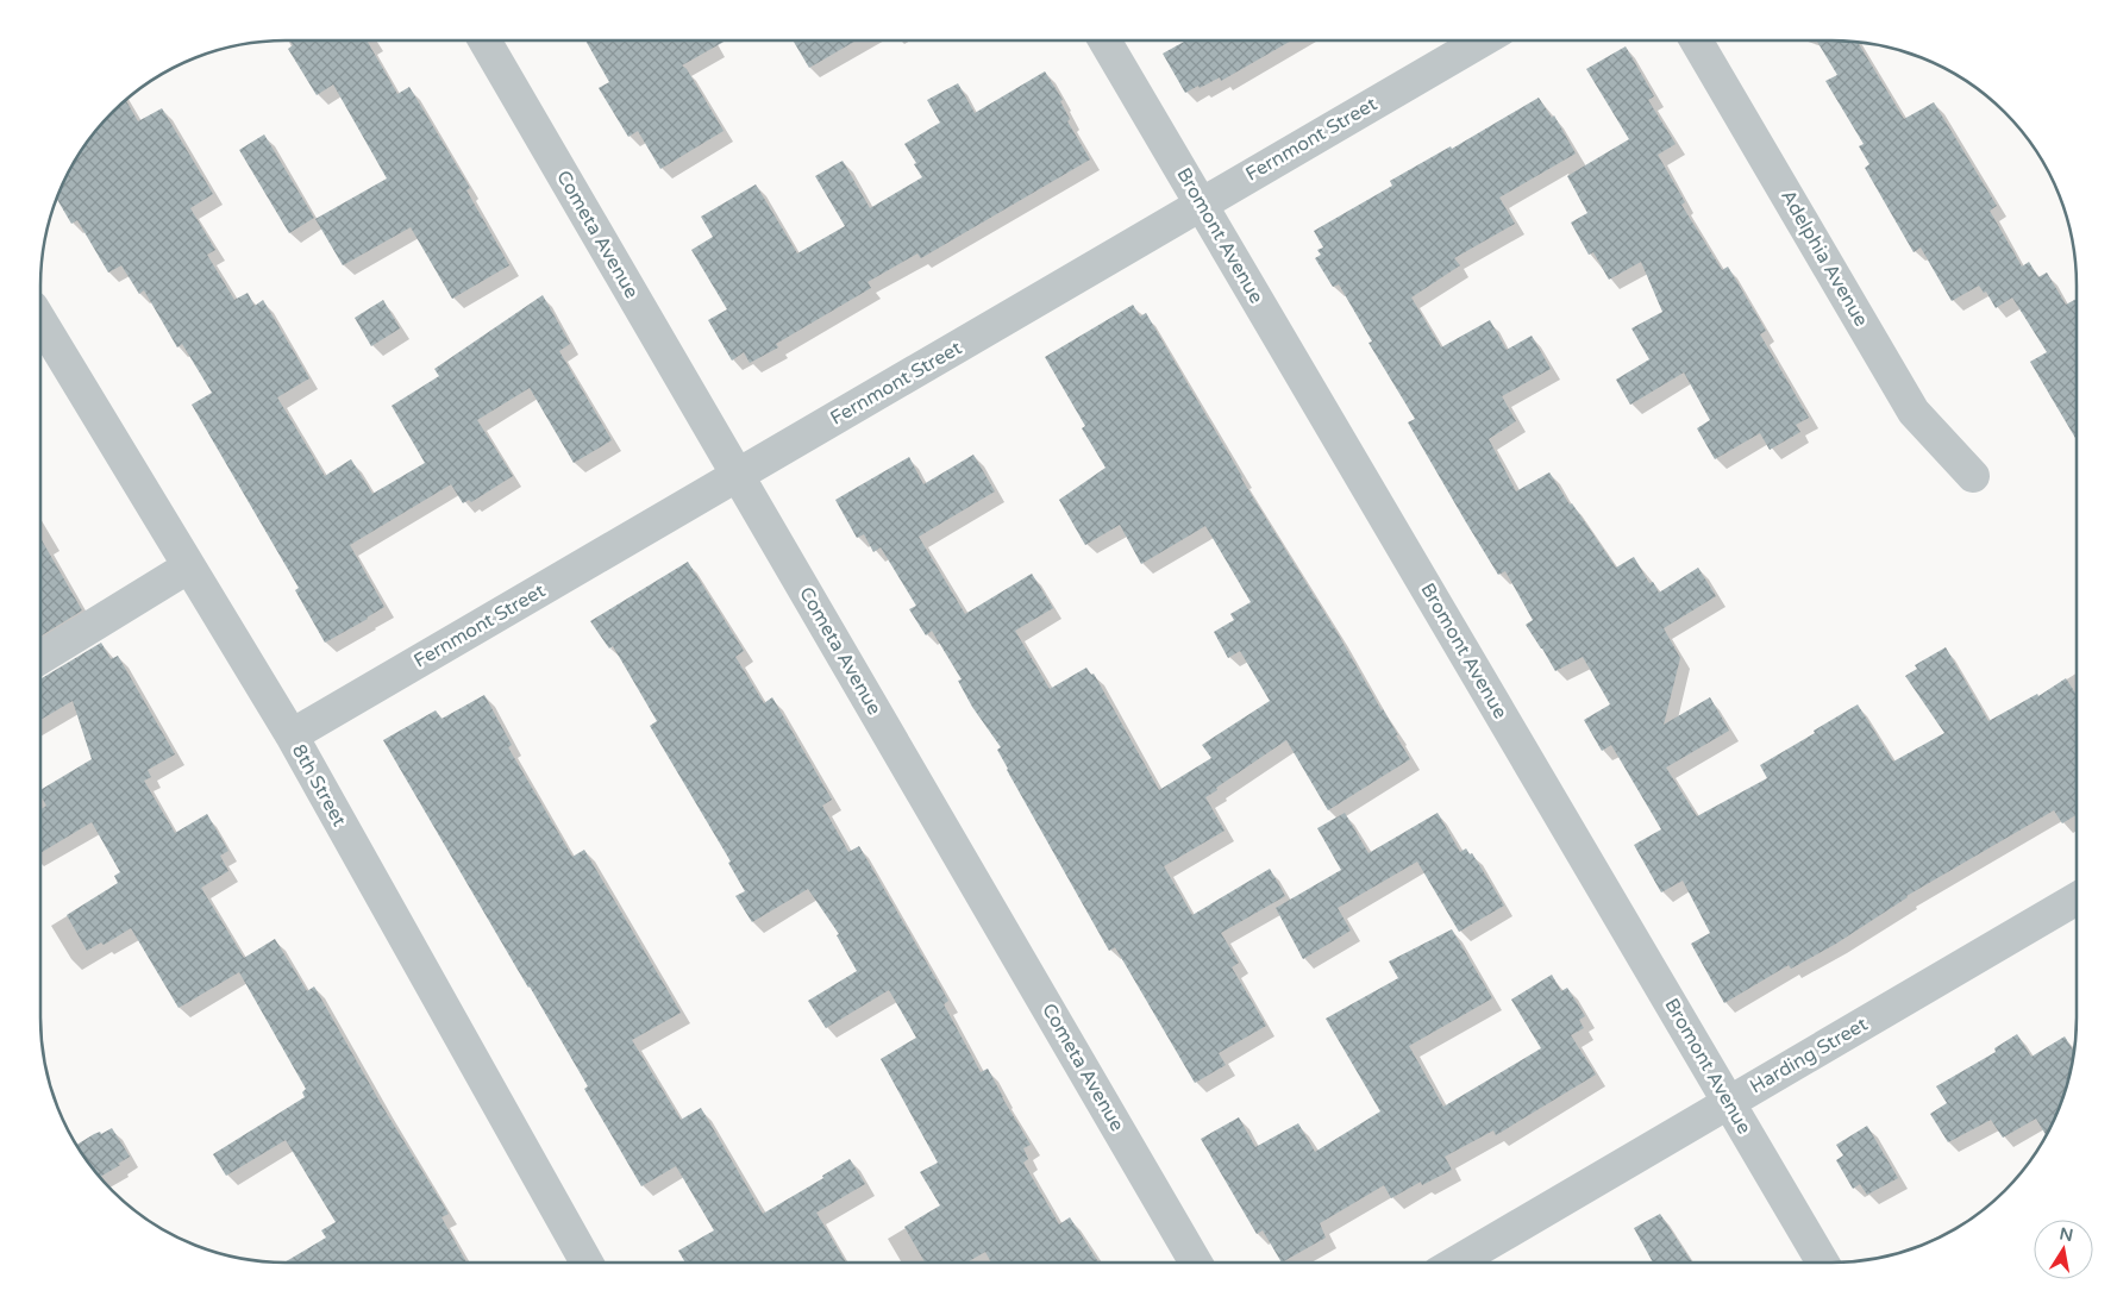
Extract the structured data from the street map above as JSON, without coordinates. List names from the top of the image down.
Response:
{
  "streets": {
    "street": [
      "Fernmont Street",
      "Cometa Avenue",
      "Bromont Avenue",
      "Adelphia Avenue",
      "8th Street",
      "Harding Street"
    ]
  },
  "crossings": [
    ["Fernmont Street", "Cometa Avenue"],
    ["Fernmont Street", "Bromont Avenue"],
    ["Fernmont Street", "8th Street"],
    ["Bromont Avenue", "Harding Street"]
  ],
  "north": "top"
}
